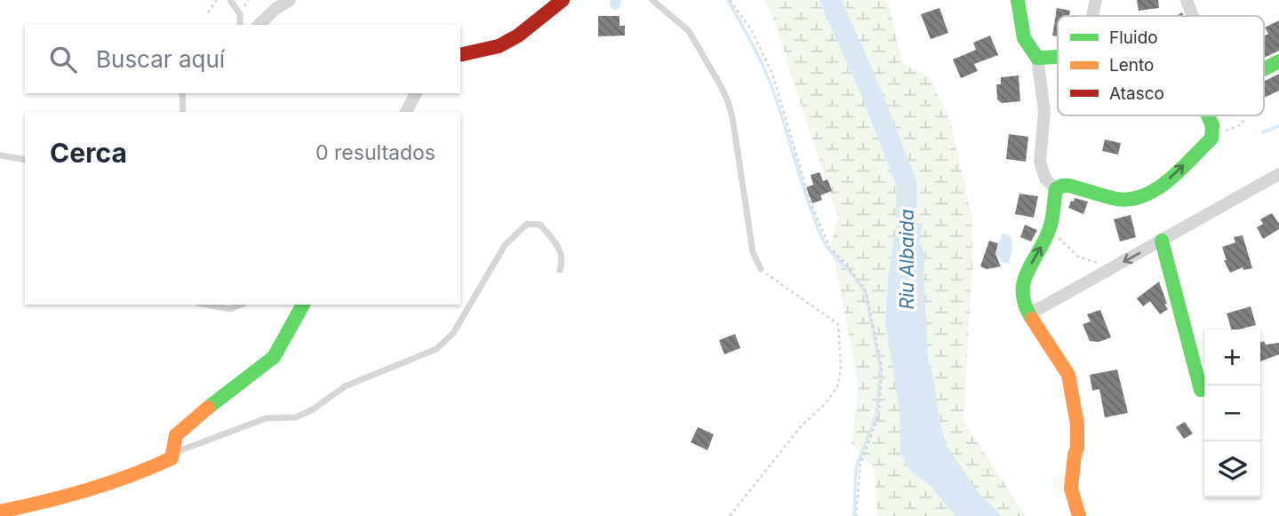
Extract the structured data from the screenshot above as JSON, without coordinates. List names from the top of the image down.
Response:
{
  "water": ["Riu Albaida"],
  "legend": ["Fluido", "Lento", "Atasco"],
  "page": {
    "search": "Buscar aquí",
    "heading": ["Cerca", "0 resultados"],
    "map_buttons": ["+", "−"]
  }
}
